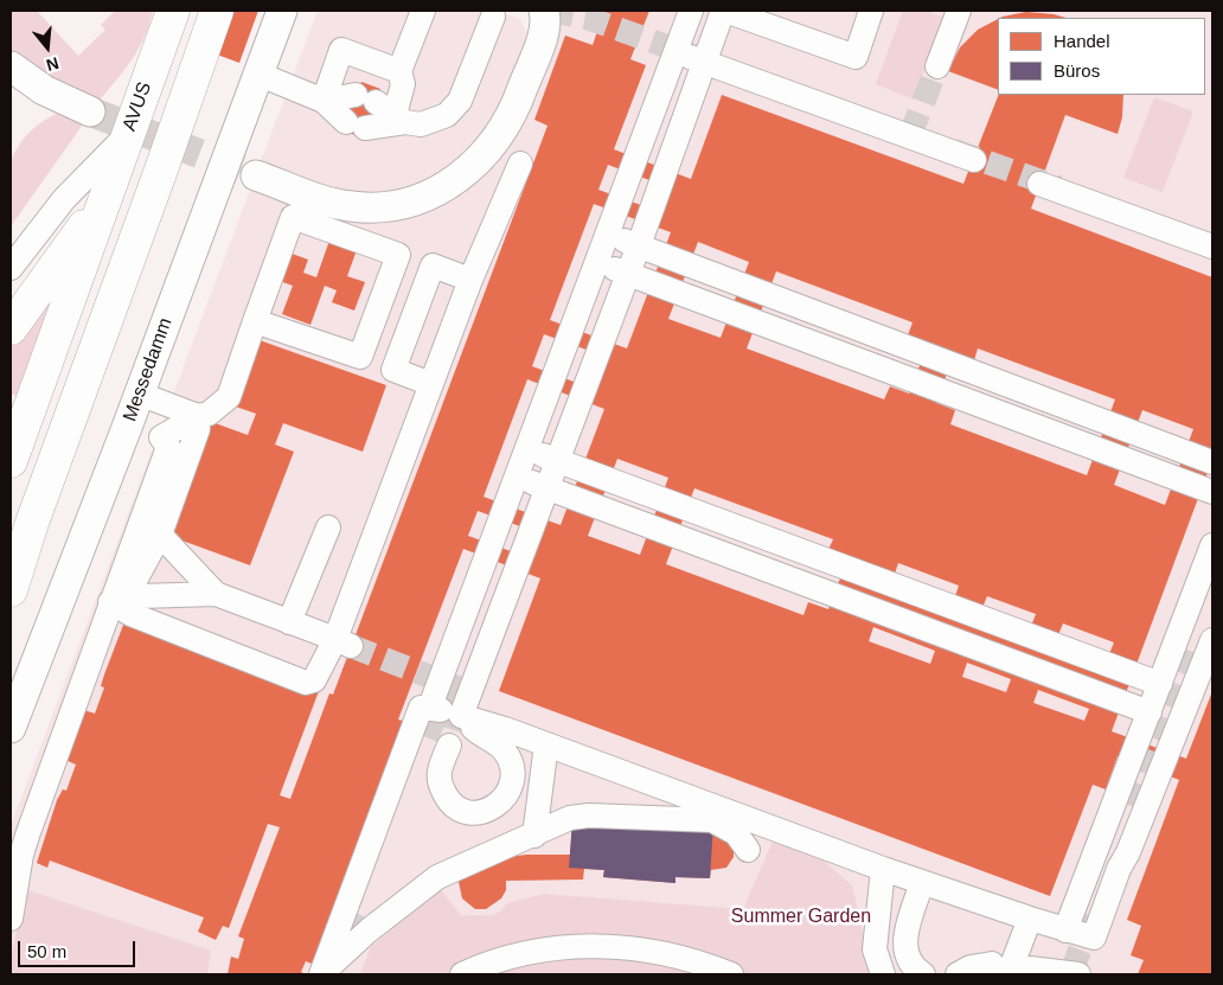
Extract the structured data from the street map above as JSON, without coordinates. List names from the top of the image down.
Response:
{
  "streets": {
    "highway": ["AVUS"],
    "main road": ["Messedamm"]
  },
  "parks": ["Summer Garden"],
  "legend": ["Handel", "Büros"],
  "scale_bar": "50 m",
  "north": "bottom"
}
